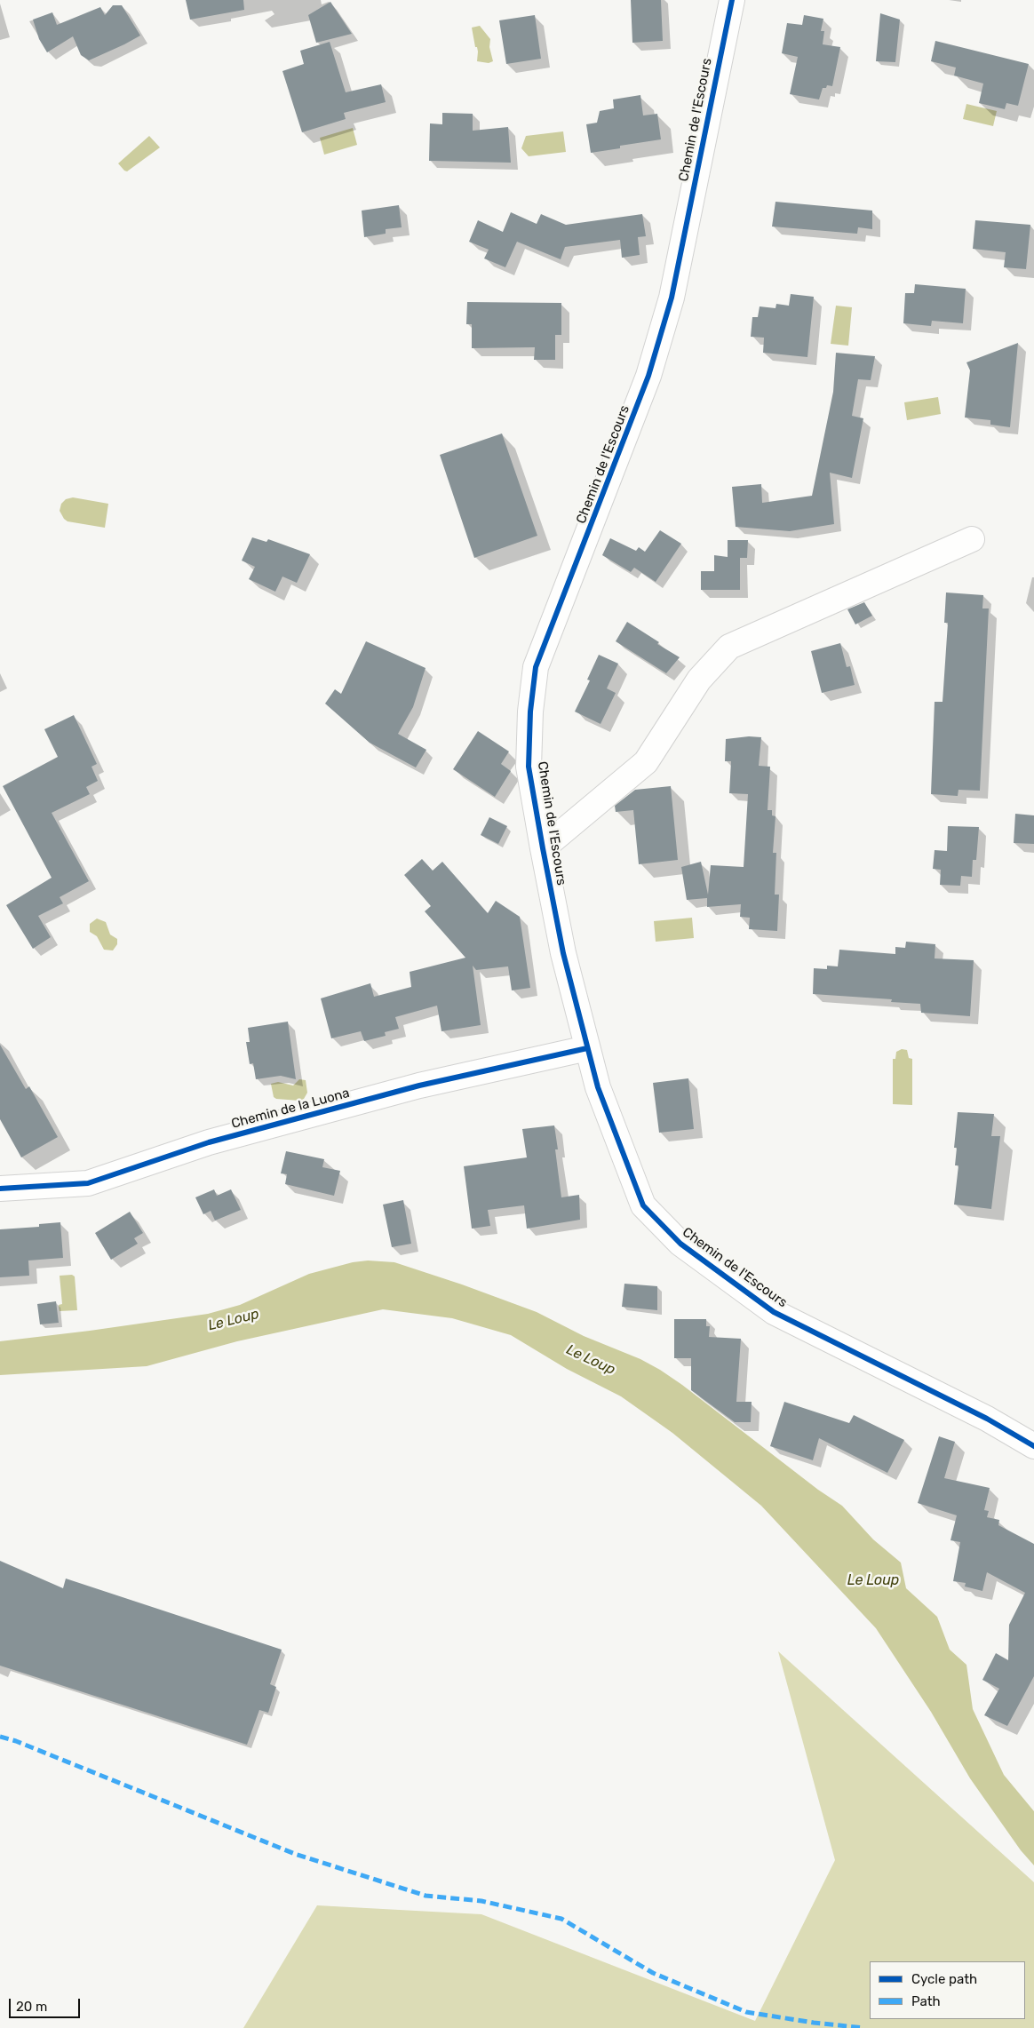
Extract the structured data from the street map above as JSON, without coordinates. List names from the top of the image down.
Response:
{
  "streets": {
    "street": ["Chemin de l'Escours", "Chemin de la Luona"]
  },
  "crossings": [
    ["Chemin de l'Escours", "Chemin de la Luona"]
  ],
  "water": ["Le Loup"],
  "legend": ["Cycle path", "Path"],
  "scale_bar": "20 m"
}
